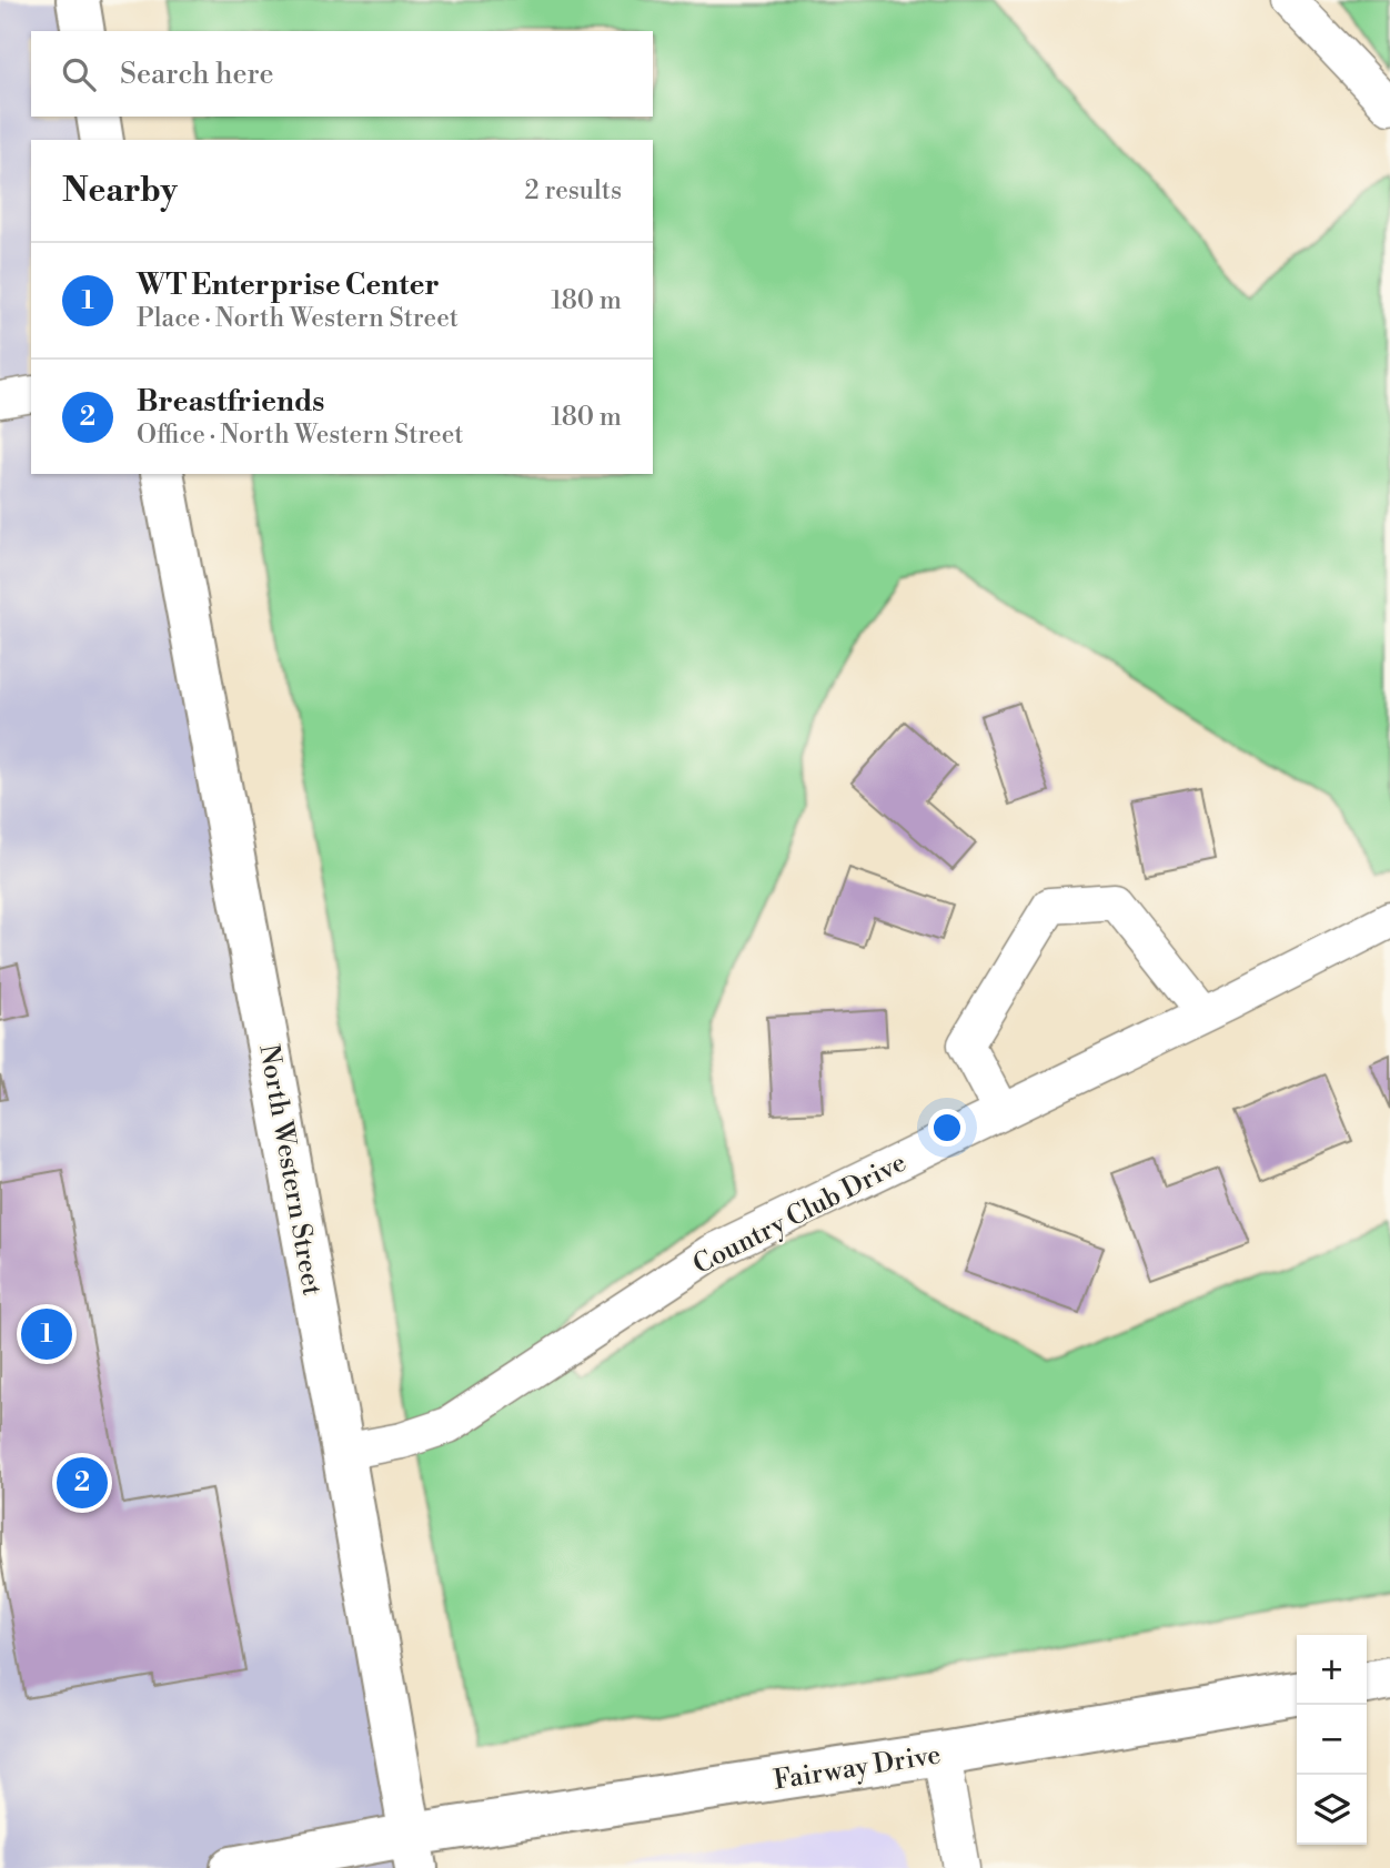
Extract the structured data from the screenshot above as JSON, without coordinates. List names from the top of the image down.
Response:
{
  "streets": {
    "main road": ["North Western Street", "Fairway Drive"],
    "street": ["Country Club Drive"]
  },
  "crossings": [
    ["North Western Street", "Country Club Drive"],
    ["North Western Street", "Fairway Drive"]
  ],
  "page": {
    "search": "Search here",
    "heading": ["Nearby", "2 results"],
    "list": [
      {
        "mark": "1",
        "name": "WT Enterprise Center",
        "note": "Place · North Western Street",
        "value": "180 m"
      },
      {
        "mark": "2",
        "name": "Breastfriends",
        "note": "Office · North Western Street",
        "value": "180 m"
      }
    ],
    "pins": ["1", "2"],
    "map_buttons": ["+", "−"]
  }
}
